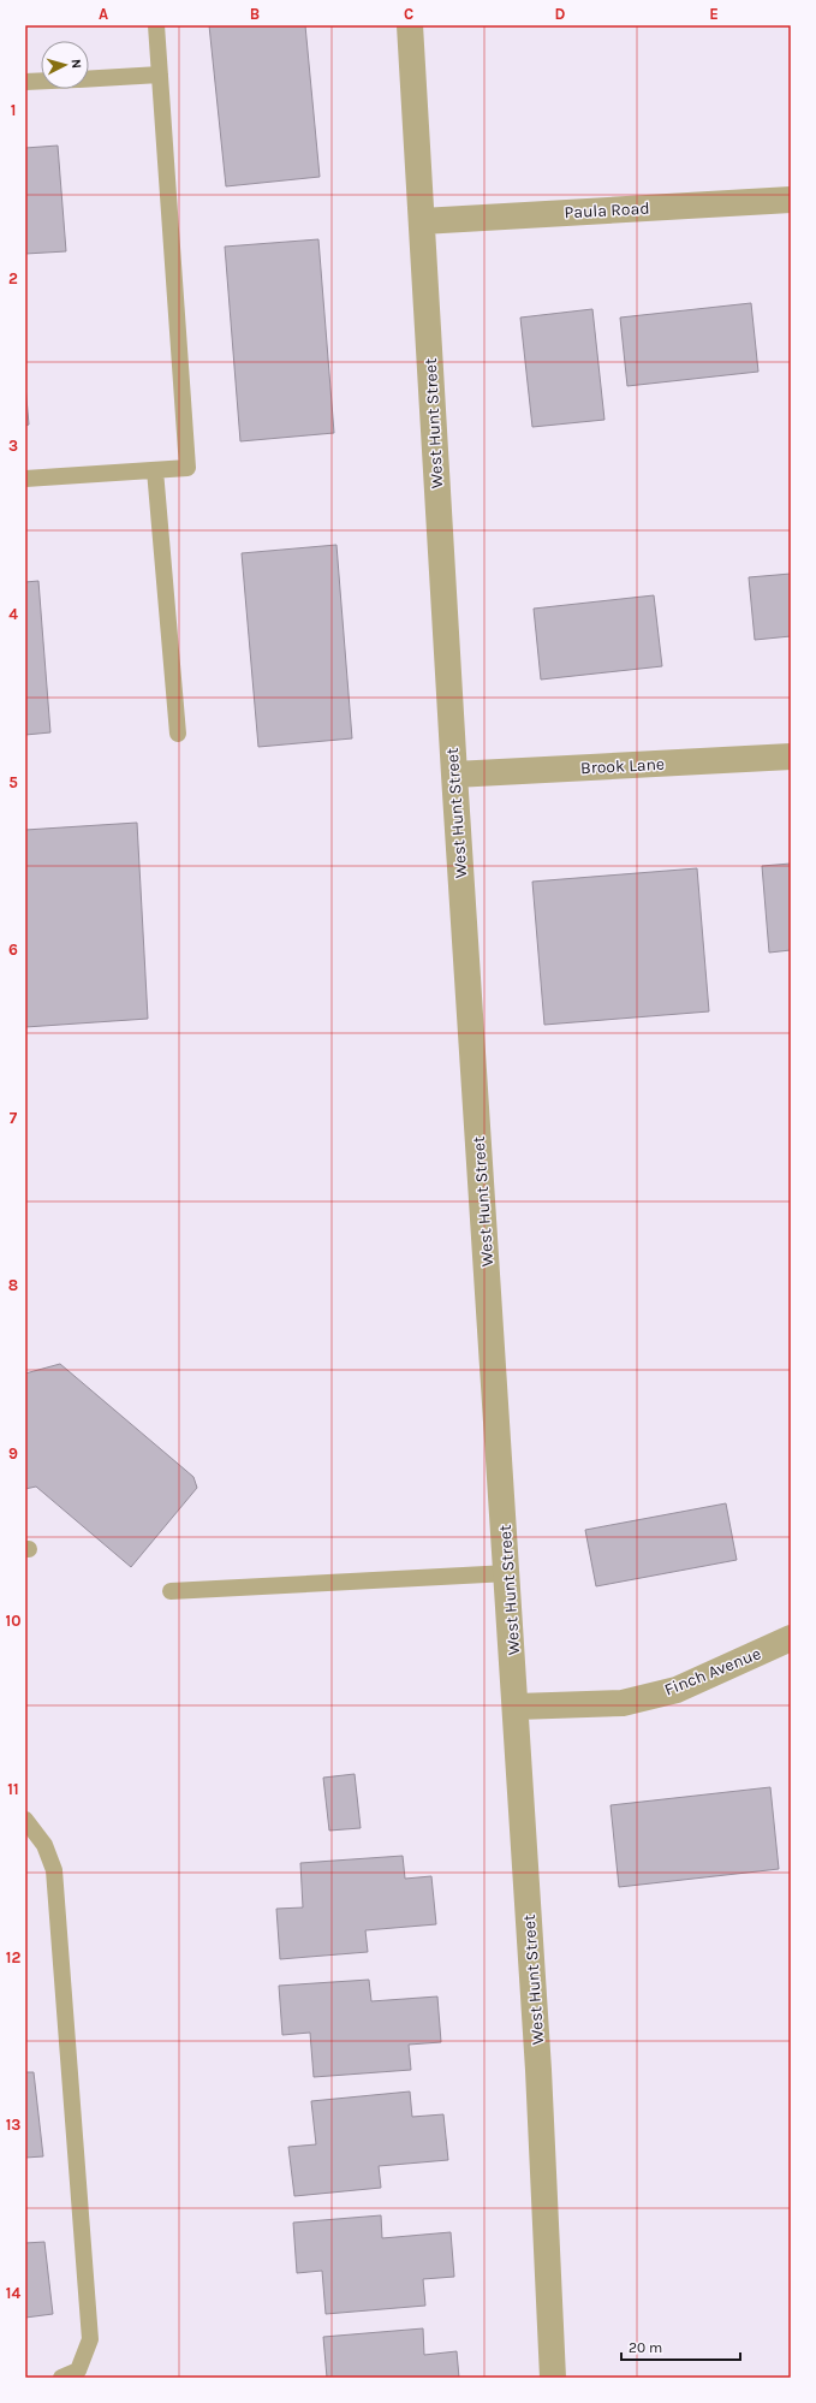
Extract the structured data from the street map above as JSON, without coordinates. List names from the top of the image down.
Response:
{
  "streets": {
    "street": [
      "Paula Road",
      "West Hunt Street",
      "Brook Lane",
      "Finch Avenue"
    ]
  },
  "crossings": [
    ["Paula Road", "West Hunt Street"],
    ["West Hunt Street", "Brook Lane"],
    ["West Hunt Street", "Finch Avenue"]
  ],
  "scale_bar": "20 m",
  "north": "right",
  "grid": {
    "columns": [
      "A",
      "B",
      "C",
      "D",
      "E"
    ],
    "rows": [
      "1",
      "2",
      "3",
      "4",
      "5",
      "6",
      "7",
      "8",
      "9",
      "10",
      "11",
      "12",
      "13",
      "14"
    ]
  }
}
